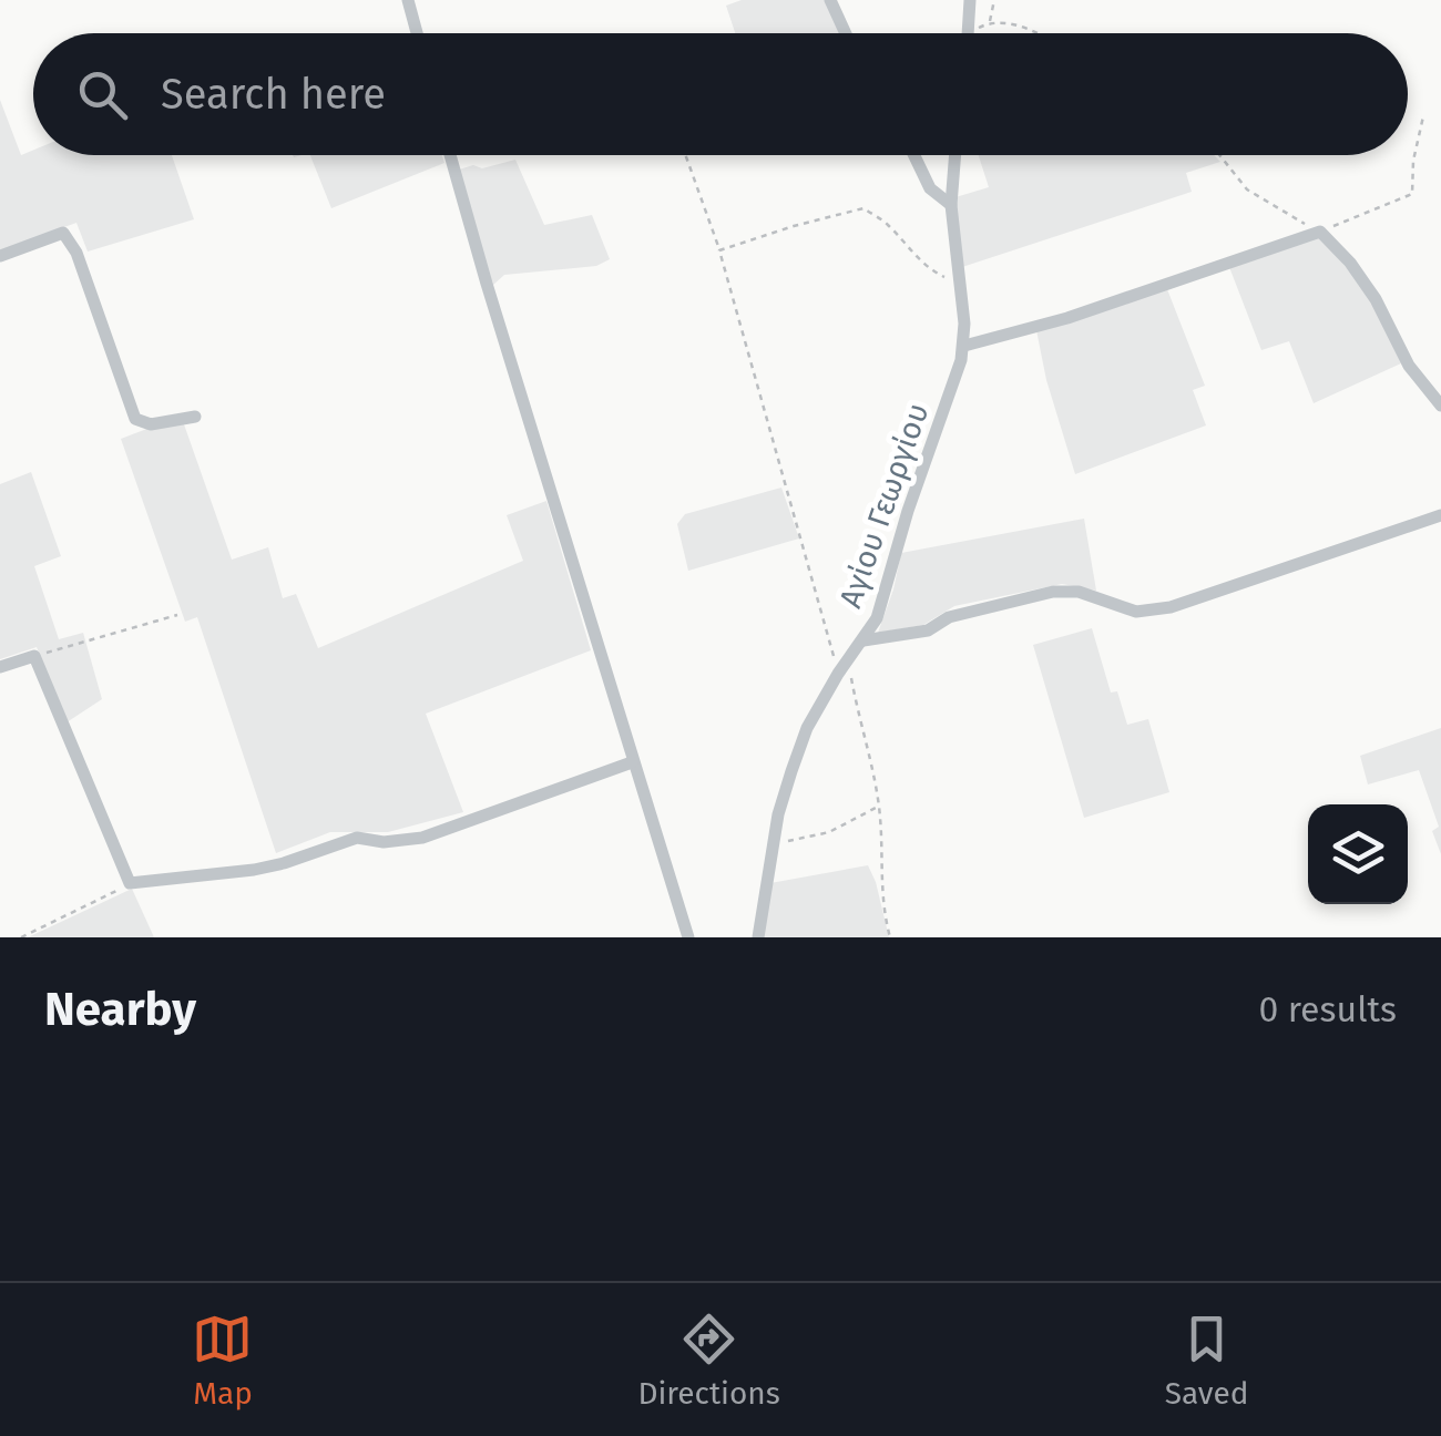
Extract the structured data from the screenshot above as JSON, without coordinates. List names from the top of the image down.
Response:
{
  "streets": {
    "street": ["Αγίου Γεωργίου"]
  },
  "page": {
    "search": "Search here",
    "heading": ["Nearby", "0 results"],
    "nav": ["Map", "Directions", "Saved"]
  }
}
